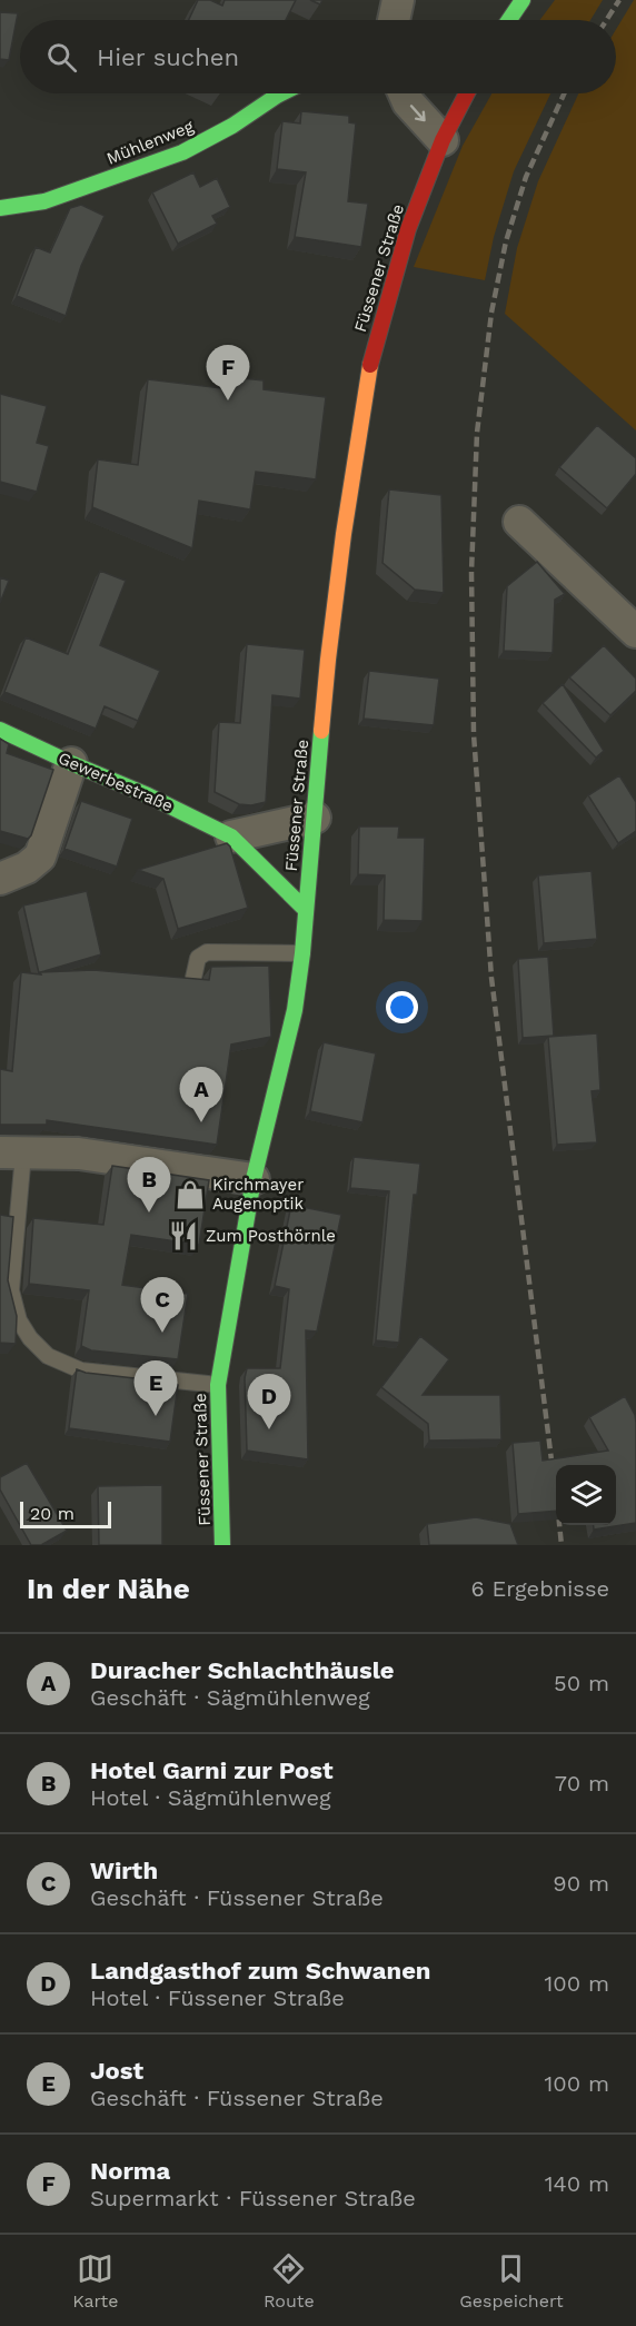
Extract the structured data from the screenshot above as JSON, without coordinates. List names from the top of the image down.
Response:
{
  "streets": {
    "main road": ["Mühlenweg", "Füssener Straße", "Gewerbestraße"]
  },
  "crossings": [
    ["Füssener Straße", "Gewerbestraße"]
  ],
  "places": {
    "shop": ["Kirchmayer Augenoptik"],
    "restaurant": ["Zum Posthörnle"]
  },
  "scale_bar": "20 m",
  "page": {
    "search": "Hier suchen",
    "pins": [
      "F",
      "A",
      "B",
      "C",
      "E",
      "D"
    ],
    "scale": "20 m",
    "heading": ["In der Nähe", "6 Ergebnisse"],
    "list": [
      {
        "mark": "A",
        "name": "Duracher Schlachthäusle",
        "note": "Geschäft · Sägmühlenweg",
        "value": "50 m"
      },
      {
        "mark": "B",
        "name": "Hotel Garni zur Post",
        "note": "Hotel · Sägmühlenweg",
        "value": "70 m"
      },
      {
        "mark": "C",
        "name": "Wirth",
        "note": "Geschäft · Füssener Straße",
        "value": "90 m"
      },
      {
        "mark": "D",
        "name": "Landgasthof zum Schwanen",
        "note": "Hotel · Füssener Straße",
        "value": "100 m"
      },
      {
        "mark": "E",
        "name": "Jost",
        "note": "Geschäft · Füssener Straße",
        "value": "100 m"
      },
      {
        "mark": "F",
        "name": "Norma",
        "note": "Supermarkt · Füssener Straße",
        "value": "140 m"
      }
    ],
    "nav": ["Karte", "Route", "Gespeichert"]
  }
}
